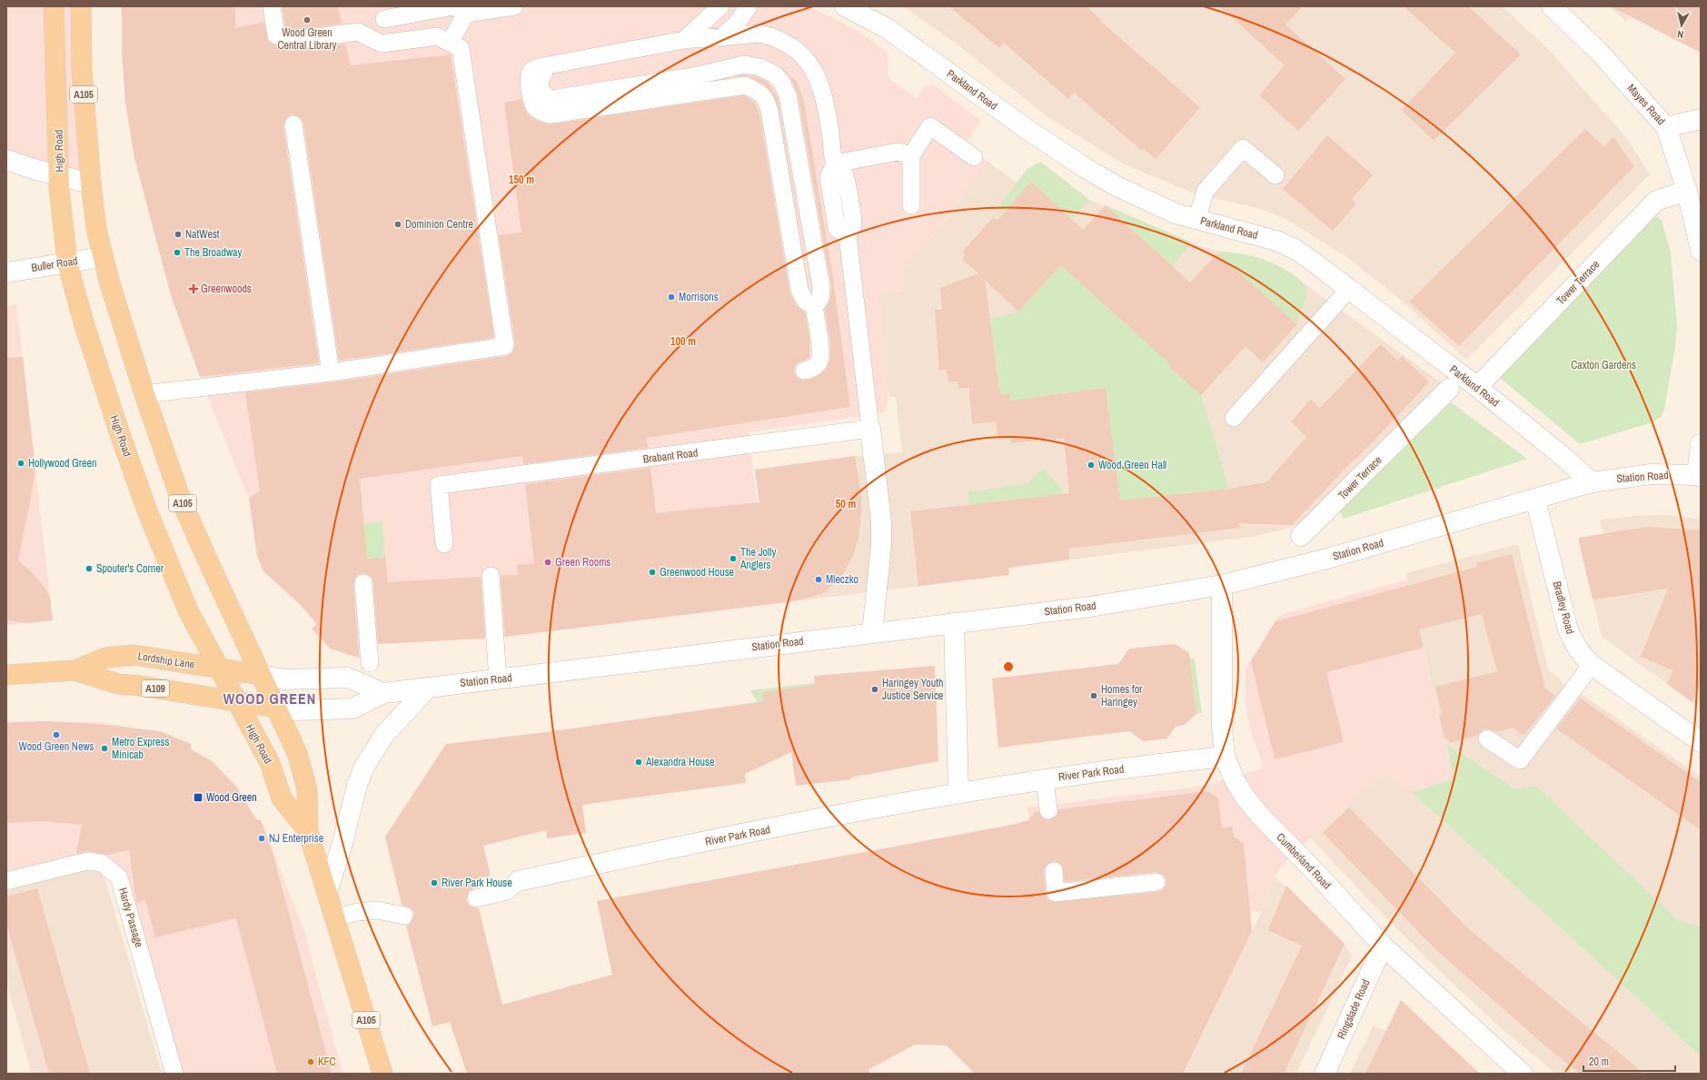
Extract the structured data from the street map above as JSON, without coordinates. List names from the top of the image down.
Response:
{
  "streets": {
    "main road": [
      "A105",
      "High Road",
      "Lordship Lane",
      "A109"
    ],
    "street": [
      "Parkland Road",
      "Mayes Road",
      "Buller Road",
      "Tower Terrace",
      "Station Road",
      "Bradley Road",
      "River Park Road",
      "Cumberland Road",
      "Ringslade Road"
    ],
    "lane": ["Brabant Road", "Hardy Passage"]
  },
  "crossings": [
    ["Parkland Road", "Tower Terrace"],
    ["Parkland Road", "Station Road"],
    ["Mayes Road", "Tower Terrace"],
    ["High Road", "Buller Road"],
    ["High Road", "Station Road"],
    ["High Road", "Lordship Lane"],
    ["Station Road", "Bradley Road"],
    ["Station Road", "Lordship Lane"],
    ["Station Road", "Cumberland Road"],
    ["River Park Road", "Cumberland Road"],
    ["Cumberland Road", "Ringslade Road"]
  ],
  "districts": ["WOOD GREEN"],
  "parks": ["Caxton Gardens"],
  "places": {
    "other": [
      "Wood Green Central Library",
      "Dominion Centre",
      "NatWest",
      "The Broadway",
      "Morrisons",
      "Hollywood Green",
      "Wood Green Hall",
      "The Jolly Anglers",
      "Green Rooms",
      "Spouter's Corner",
      "Greenwood House",
      "Mleczko",
      "Haringey Youth Justice Service",
      "Homes for Haringey",
      "Wood Green News",
      "Metro Express Minicab",
      "Alexandra House",
      "NJ Enterprise",
      "River Park House",
      "KFC"
    ],
    "health": ["Greenwoods"],
    "transit": ["Wood Green"]
  },
  "scale_bar": "20 m",
  "north": "bottom",
  "rings": ["150 m", "100 m", "50 m"]
}
